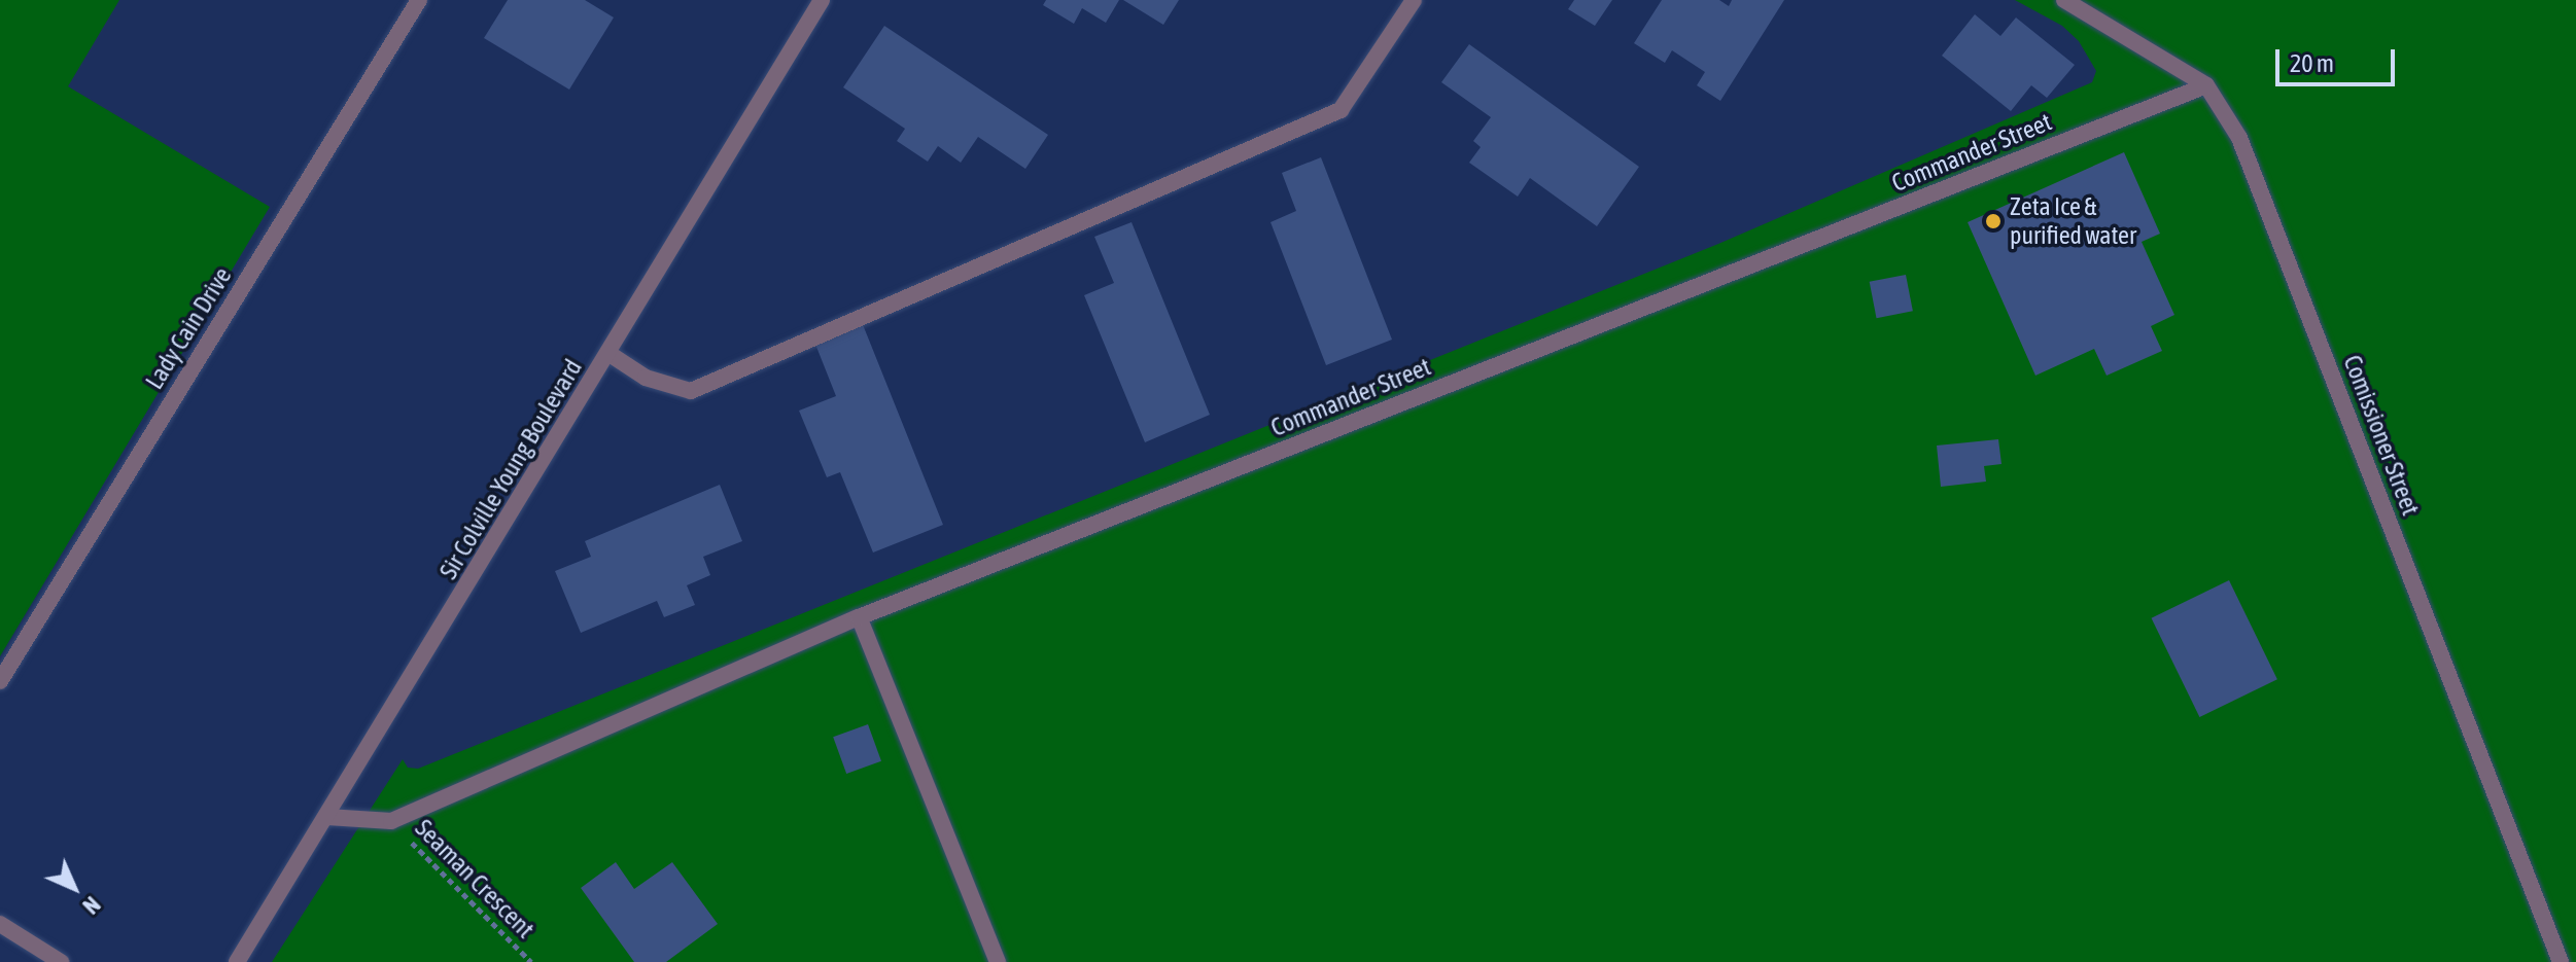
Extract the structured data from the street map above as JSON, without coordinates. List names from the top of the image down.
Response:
{
  "streets": {
    "street": [
      "Commander Street",
      "Lady Cain Drive",
      "Comissioner Street",
      "Sir Colville Young Boulevard"
    ],
    "path": ["Seaman Crescent"]
  },
  "crossings": [
    ["Commander Street", "Comissioner Street"],
    ["Commander Street", "Seaman Crescent"]
  ],
  "places": ["Zeta Ice & purified water"],
  "scale_bar": "20 m",
  "north": "bottom right"
}
